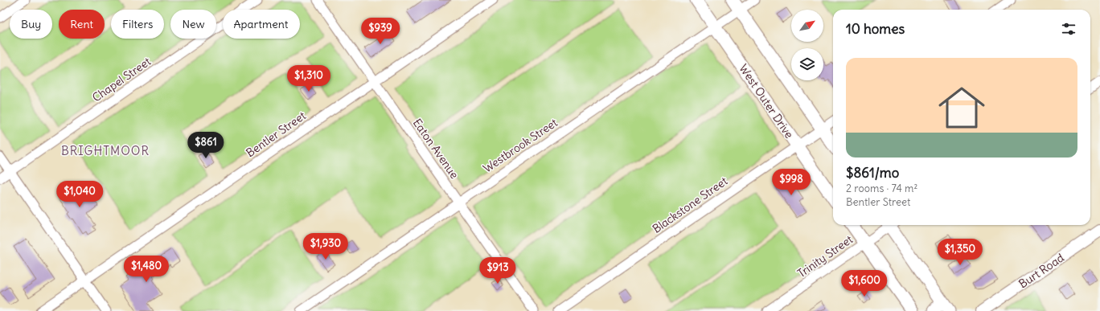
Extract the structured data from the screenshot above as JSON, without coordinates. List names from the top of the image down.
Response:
{
  "streets": {
    "main road": ["West Outer Drive"],
    "street": [
      "Chapel Street",
      "Bentler Street",
      "Westbrook Street",
      "Eaton Avenue",
      "Blackstone Street",
      "Trinity Street",
      "Burt Road"
    ]
  },
  "crossings": [
    ["West Outer Drive", "Westbrook Street"],
    ["West Outer Drive", "Blackstone Street"],
    ["Bentler Street", "Eaton Avenue"],
    ["Westbrook Street", "Eaton Avenue"]
  ],
  "districts": ["BRIGHTMOOR"],
  "north": "top right",
  "page": {
    "chip": [
      "Buy",
      "Rent",
      "Filters",
      "New",
      "Apartment"
    ],
    "heading": "10 homes",
    "price": [
      "$939",
      "$1,310",
      "$861",
      "$998",
      "$1,040",
      "$1,930",
      "$1,350",
      "$1,480",
      "$913",
      "$1,600"
    ],
    "list": [
      {
        "name": "$861/mo",
        "note": "2 rooms · 74 m² · Bentler Street"
      }
    ]
  }
}
